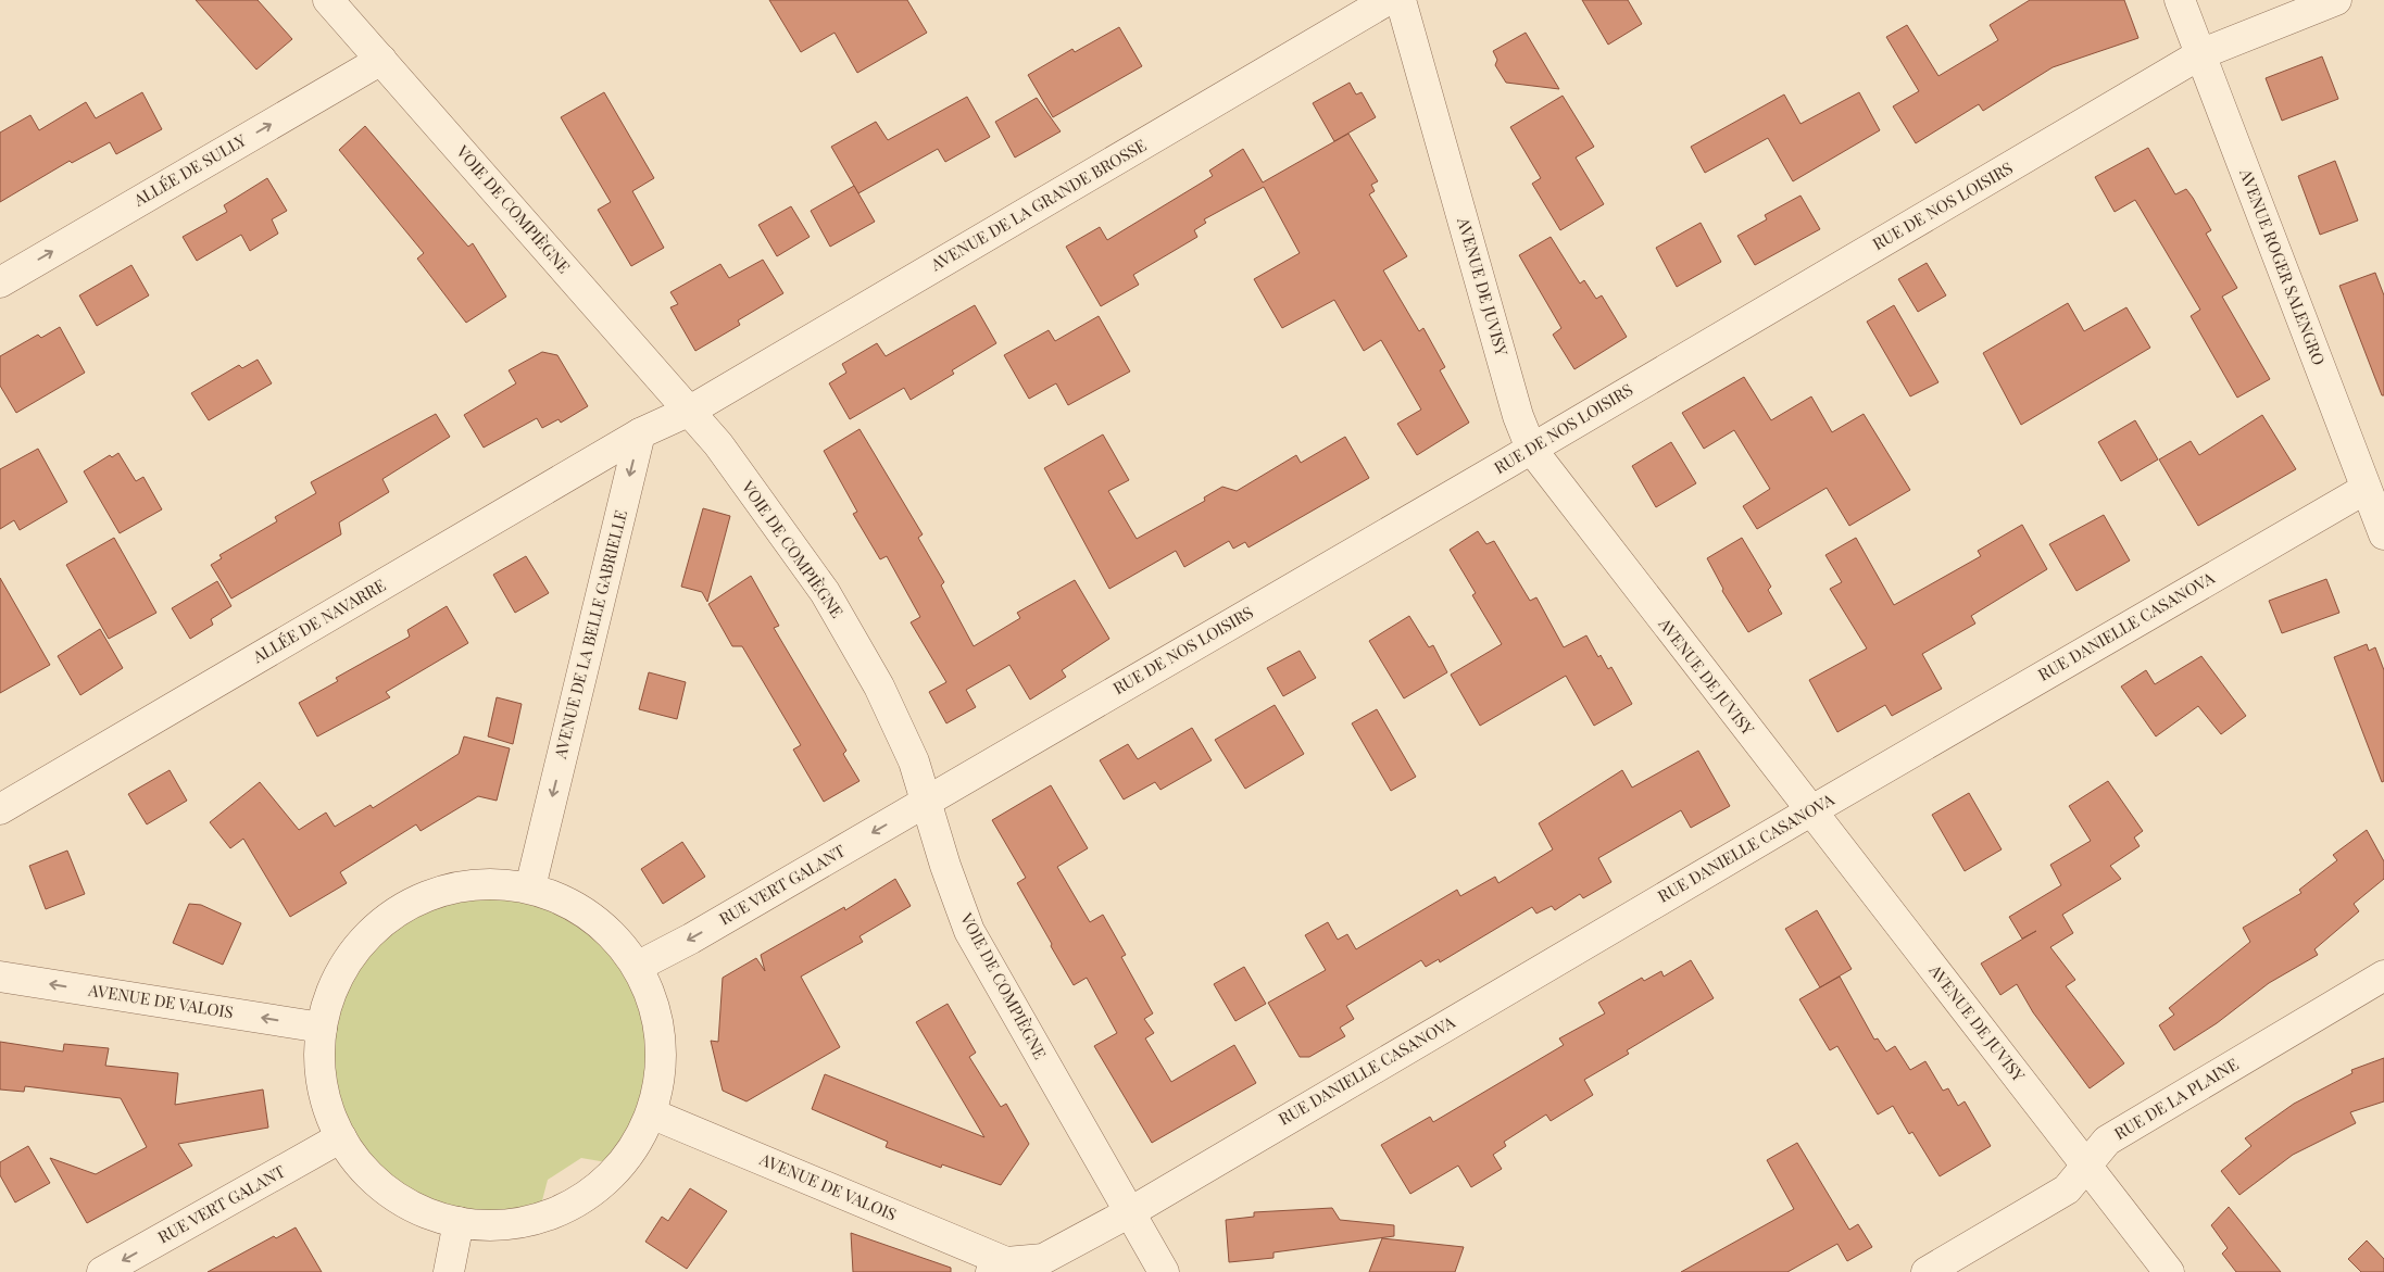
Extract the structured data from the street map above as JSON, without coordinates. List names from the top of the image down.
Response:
{
  "streets": {
    "street": [
      "ALLÉE DE SULLY",
      "AVENUE DE LA GRANDE BROSSE",
      "RUE DE NOS LOISIRS",
      "VOIE DE COMPIÈGNE",
      "AVENUE ROGER SALENGRO",
      "AVENUE DE JUVISY",
      "ALLÉE DE NAVARRE",
      "RUE DANIELLE CASANOVA",
      "AVENUE DE LA BELLE GABRIELLE",
      "RUE VERT GALANT",
      "AVENUE DE VALOIS",
      "RUE DE LA PLAINE"
    ]
  },
  "crossings": [
    ["ALLÉE DE SULLY", "VOIE DE COMPIÈGNE"],
    ["AVENUE DE LA GRANDE BROSSE", "VOIE DE COMPIÈGNE"],
    ["RUE DE NOS LOISIRS", "VOIE DE COMPIÈGNE"],
    ["RUE DE NOS LOISIRS", "AVENUE ROGER SALENGRO"],
    ["RUE DE NOS LOISIRS", "AVENUE DE JUVISY"],
    ["RUE DE NOS LOISIRS", "RUE VERT GALANT"],
    ["VOIE DE COMPIÈGNE", "RUE DANIELLE CASANOVA"],
    ["VOIE DE COMPIÈGNE", "RUE VERT GALANT"],
    ["AVENUE ROGER SALENGRO", "RUE DANIELLE CASANOVA"],
    ["AVENUE DE JUVISY", "RUE DANIELLE CASANOVA"],
    ["AVENUE DE JUVISY", "RUE DE LA PLAINE"],
    ["ALLÉE DE NAVARRE", "AVENUE DE LA BELLE GABRIELLE"],
    ["RUE DANIELLE CASANOVA", "AVENUE DE VALOIS"]
  ],
  "one_way": [
    "ALLÉE DE SULLY",
    "AVENUE DE LA BELLE GABRIELLE",
    "RUE VERT GALANT",
    "AVENUE DE VALOIS"
  ]
}
